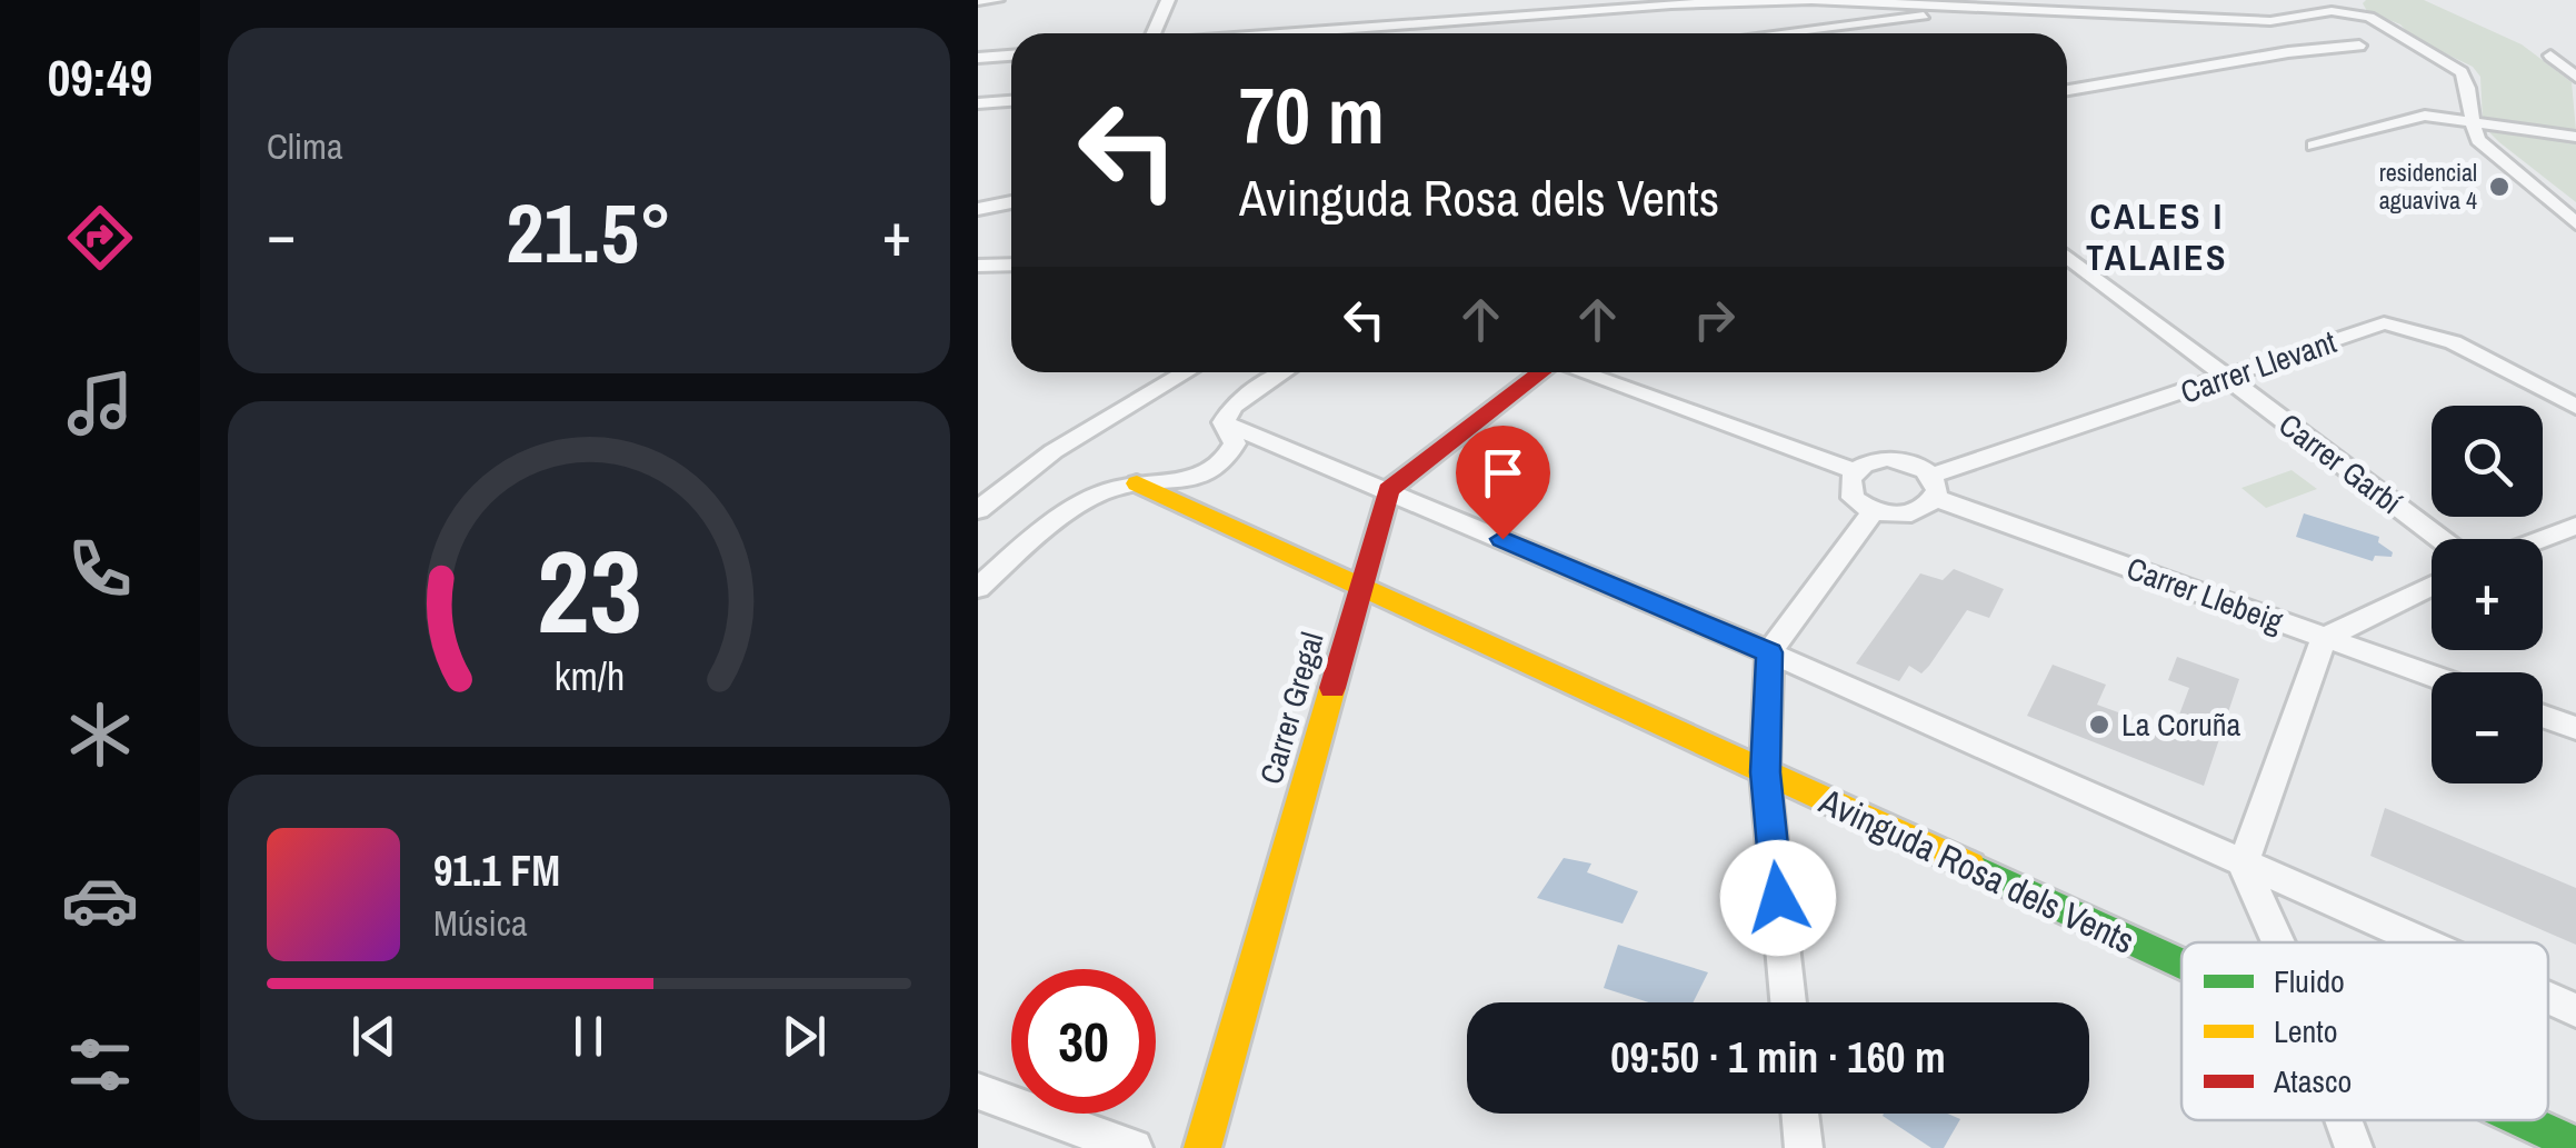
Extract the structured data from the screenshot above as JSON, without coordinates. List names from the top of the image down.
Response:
{
  "streets": {
    "street": [
      "Carrer Llevant",
      "Carrer Garbí",
      "Carrer Llebeig",
      "Carrer Gregal",
      "Avinguda Rosa dels Vents"
    ]
  },
  "crossings": [
    ["Carrer Llevant", "Carrer Garbí"],
    ["Carrer Llevant", "Carrer Llebeig"],
    ["Carrer Gregal", "Avinguda Rosa dels Vents"]
  ],
  "districts": ["CALES I TALAIES"],
  "places": ["residencial aguaviva 4", "La Coruña"],
  "legend": ["Fluido", "Lento", "Atasco"],
  "page": {
    "tabs": "09:49",
    "tile": "Clima",
    "turn": ["70 m", "Avinguda Rosa dels Vents"],
    "heat": ["−", "21.5°", "+"],
    "map_buttons": ["+", "−"],
    "song": ["91.1 FM", "Música"],
    "limit": "30",
    "trip": "09:50 · 1 min · 160 m",
    "gauge": ["23", "km/h"]
  }
}
